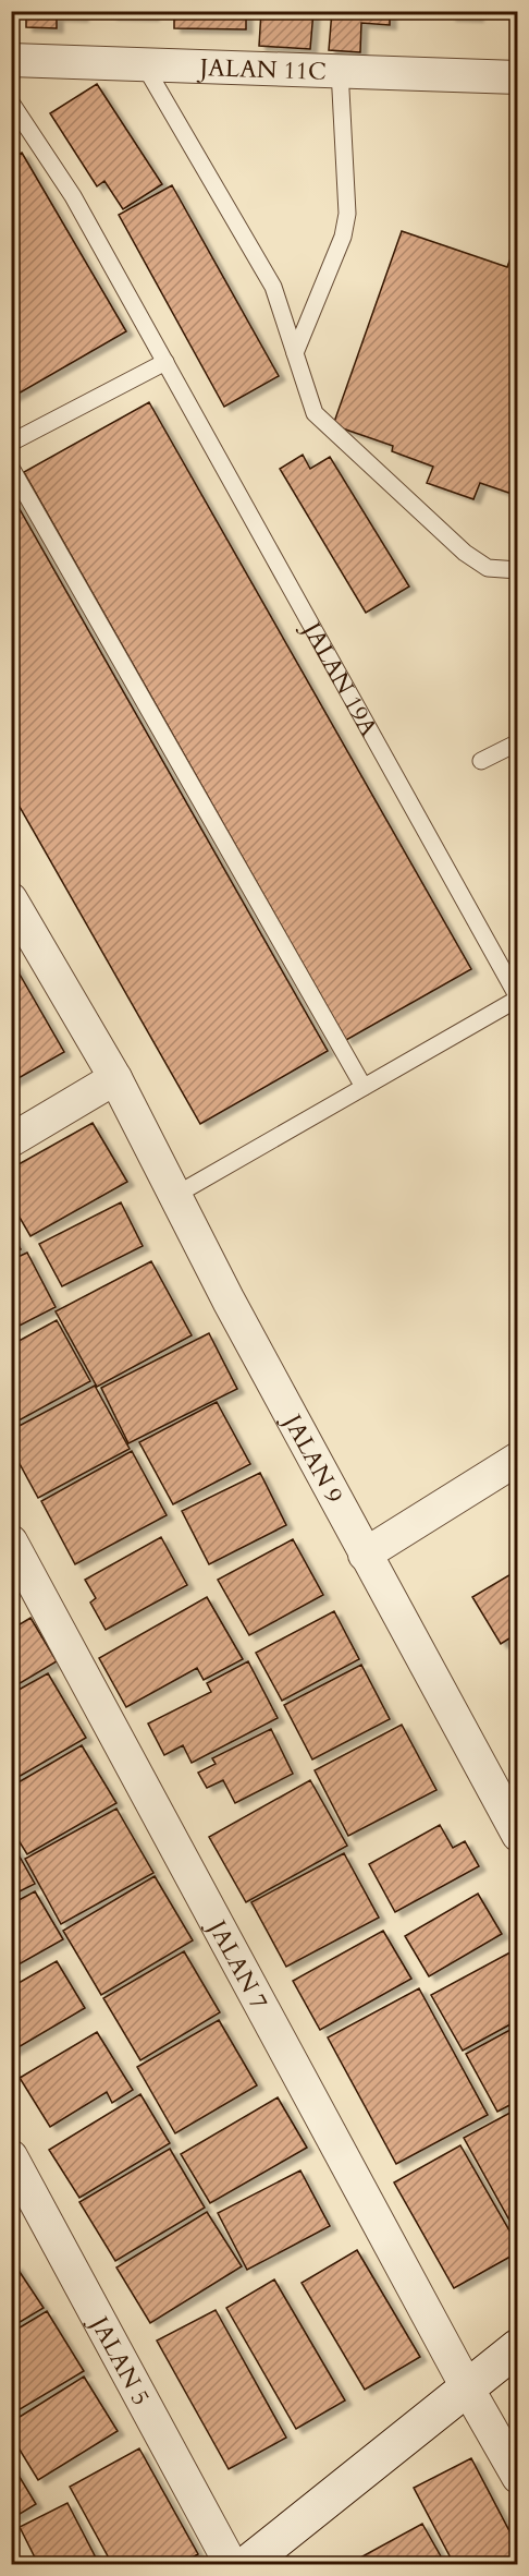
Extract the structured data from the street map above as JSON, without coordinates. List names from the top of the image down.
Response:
{
  "streets": {
    "street": [
      "JALAN 11C",
      "JALAN 9",
      "JALAN 7",
      "JALAN 5"
    ],
    "lane": ["JALAN 19A"]
  }
}
